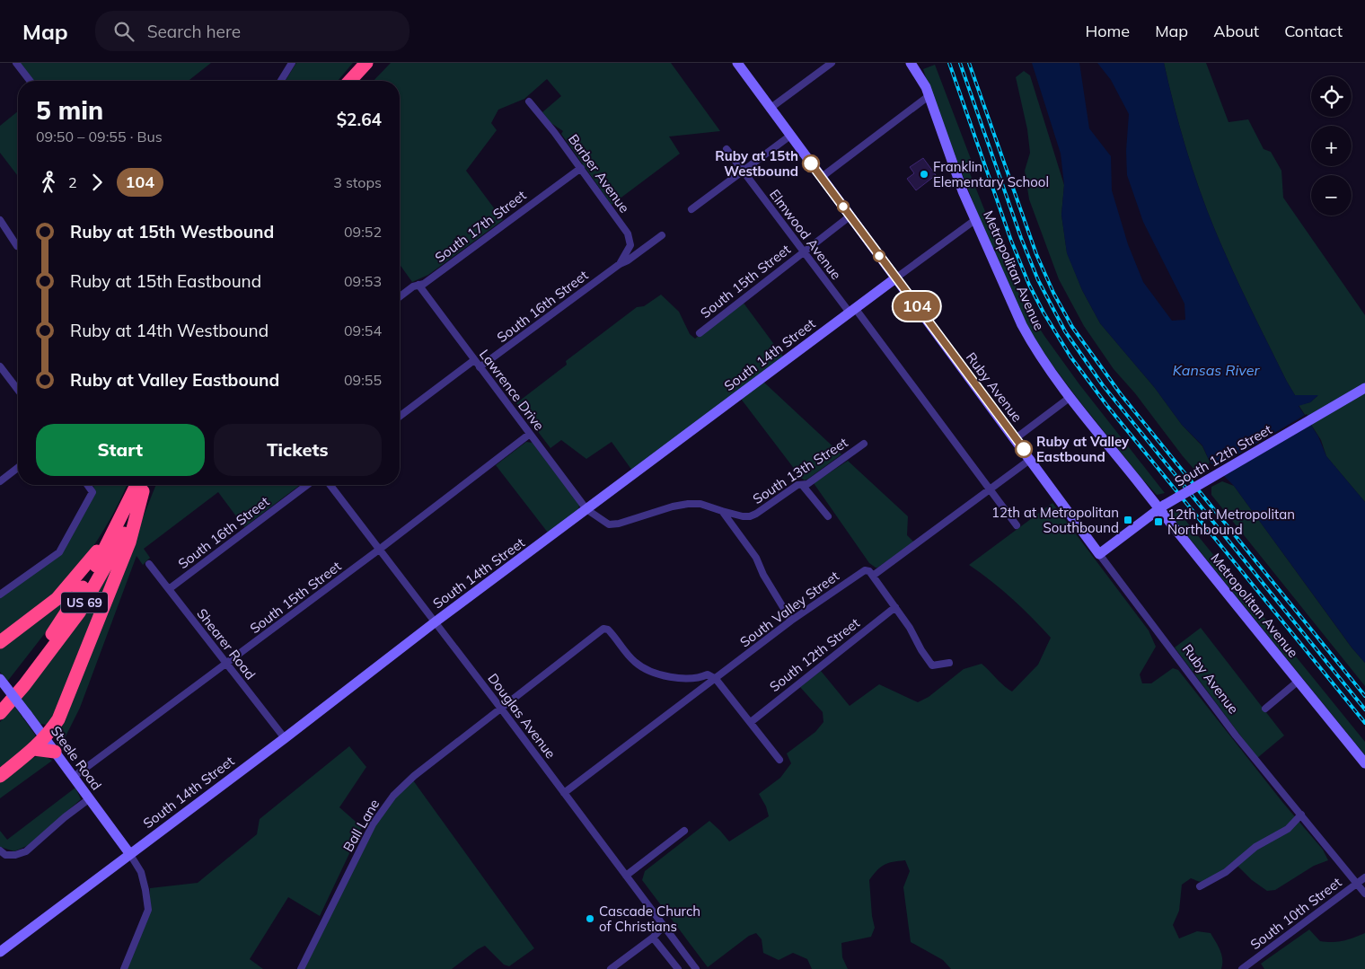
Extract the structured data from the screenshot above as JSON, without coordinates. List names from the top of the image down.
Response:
{
  "streets": {
    "highway": ["US 69"],
    "street": [
      "Barber Avenue",
      "South 17th Street",
      "Elmwood Avenue",
      "Metropolitan Avenue",
      "South 15th Street",
      "South 16th Street",
      "South 14th Street",
      "Ruby Avenue",
      "Lawrence Drive",
      "South 12th Street",
      "South 13th Street",
      "South Valley Street",
      "Shearer Road",
      "Douglas Avenue",
      "Steele Road",
      "Ball Lane",
      "South 10th Street"
    ]
  },
  "crossings": [
    ["Barber Avenue", "South 17th Street"],
    ["Barber Avenue", "South 16th Street"],
    ["South 17th Street", "Lawrence Drive"],
    ["Elmwood Avenue", "South 15th Street"],
    ["Elmwood Avenue", "South 14th Street"],
    ["Metropolitan Avenue", "South 14th Street"],
    ["Metropolitan Avenue", "South 12th Street"],
    ["South 15th Street", "Ruby Avenue"],
    ["South 15th Street", "Lawrence Drive"],
    ["South 15th Street", "Shearer Road"],
    ["South 15th Street", "Douglas Avenue"],
    ["South 15th Street", "Steele Road"],
    ["South 16th Street", "Lawrence Drive"],
    ["South 16th Street", "Shearer Road"],
    ["South 14th Street", "Ruby Avenue"],
    ["South 14th Street", "Lawrence Drive"],
    ["South 14th Street", "Shearer Road"],
    ["South 14th Street", "Douglas Avenue"],
    ["South 14th Street", "Steele Road"],
    ["Ruby Avenue", "South 12th Street"],
    ["Ruby Avenue", "South 10th Street"],
    ["Lawrence Drive", "South 13th Street"],
    ["South Valley Street", "Douglas Avenue"],
    ["Douglas Avenue", "Ball Lane"]
  ],
  "water": ["Kansas River"],
  "places": {
    "other": [
      "Ruby at 15th Westbound",
      "Franklin Elementary School",
      "Ruby at Valley Eastbound",
      "Cascade Church of Christians"
    ],
    "transit": ["12th at Metropolitan Southbound", "12th at Metropolitan Northbound"]
  },
  "lines": ["bus line 104"],
  "page": {
    "header": "Map",
    "search": "Search here",
    "nav": [
      "Home",
      "Map",
      "About",
      "Contact"
    ],
    "on_map": "104",
    "map_buttons": ["+", "−"],
    "heading": ["5 min", "09:50 – 09:55 · Bus", "$2.64"],
    "legs": ["2", "104", "3 stops"],
    "list": [
      {
        "name": "Ruby at 15th Westbound",
        "value": "09:52"
      },
      {
        "name": "Ruby at 15th Eastbound",
        "value": "09:53"
      },
      {
        "name": "Ruby at 14th Westbound",
        "value": "09:54"
      },
      {
        "name": "Ruby at Valley Eastbound",
        "value": "09:55"
      }
    ],
    "buttons": ["Start", "Tickets"]
  }
}
